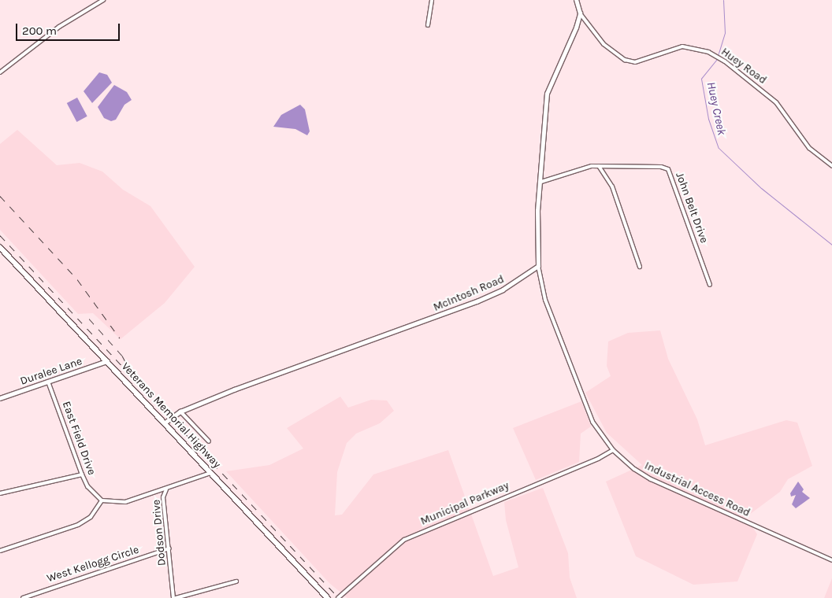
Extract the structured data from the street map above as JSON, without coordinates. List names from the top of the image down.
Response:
{
  "streets": {
    "main road": ["Veterans Memorial Highway"],
    "street": [
      "Huey Road",
      "John Belt Drive",
      "McIntosh Road",
      "Duralee Lane",
      "East Field Drive",
      "Industrial Access Road",
      "Municipal Parkway",
      "Dodson Drive",
      "West Kellogg Circle"
    ]
  },
  "crossings": [
    ["McIntosh Road", "Veterans Memorial Highway"],
    ["McIntosh Road", "Industrial Access Road"],
    ["Duralee Lane", "Veterans Memorial Highway"],
    ["Duralee Lane", "East Field Drive"],
    ["Veterans Memorial Highway", "Dodson Drive"],
    ["Industrial Access Road", "Municipal Parkway"],
    ["Dodson Drive", "West Kellogg Circle"]
  ],
  "water": ["Huey Creek"],
  "scale_bar": "200 m"
}
